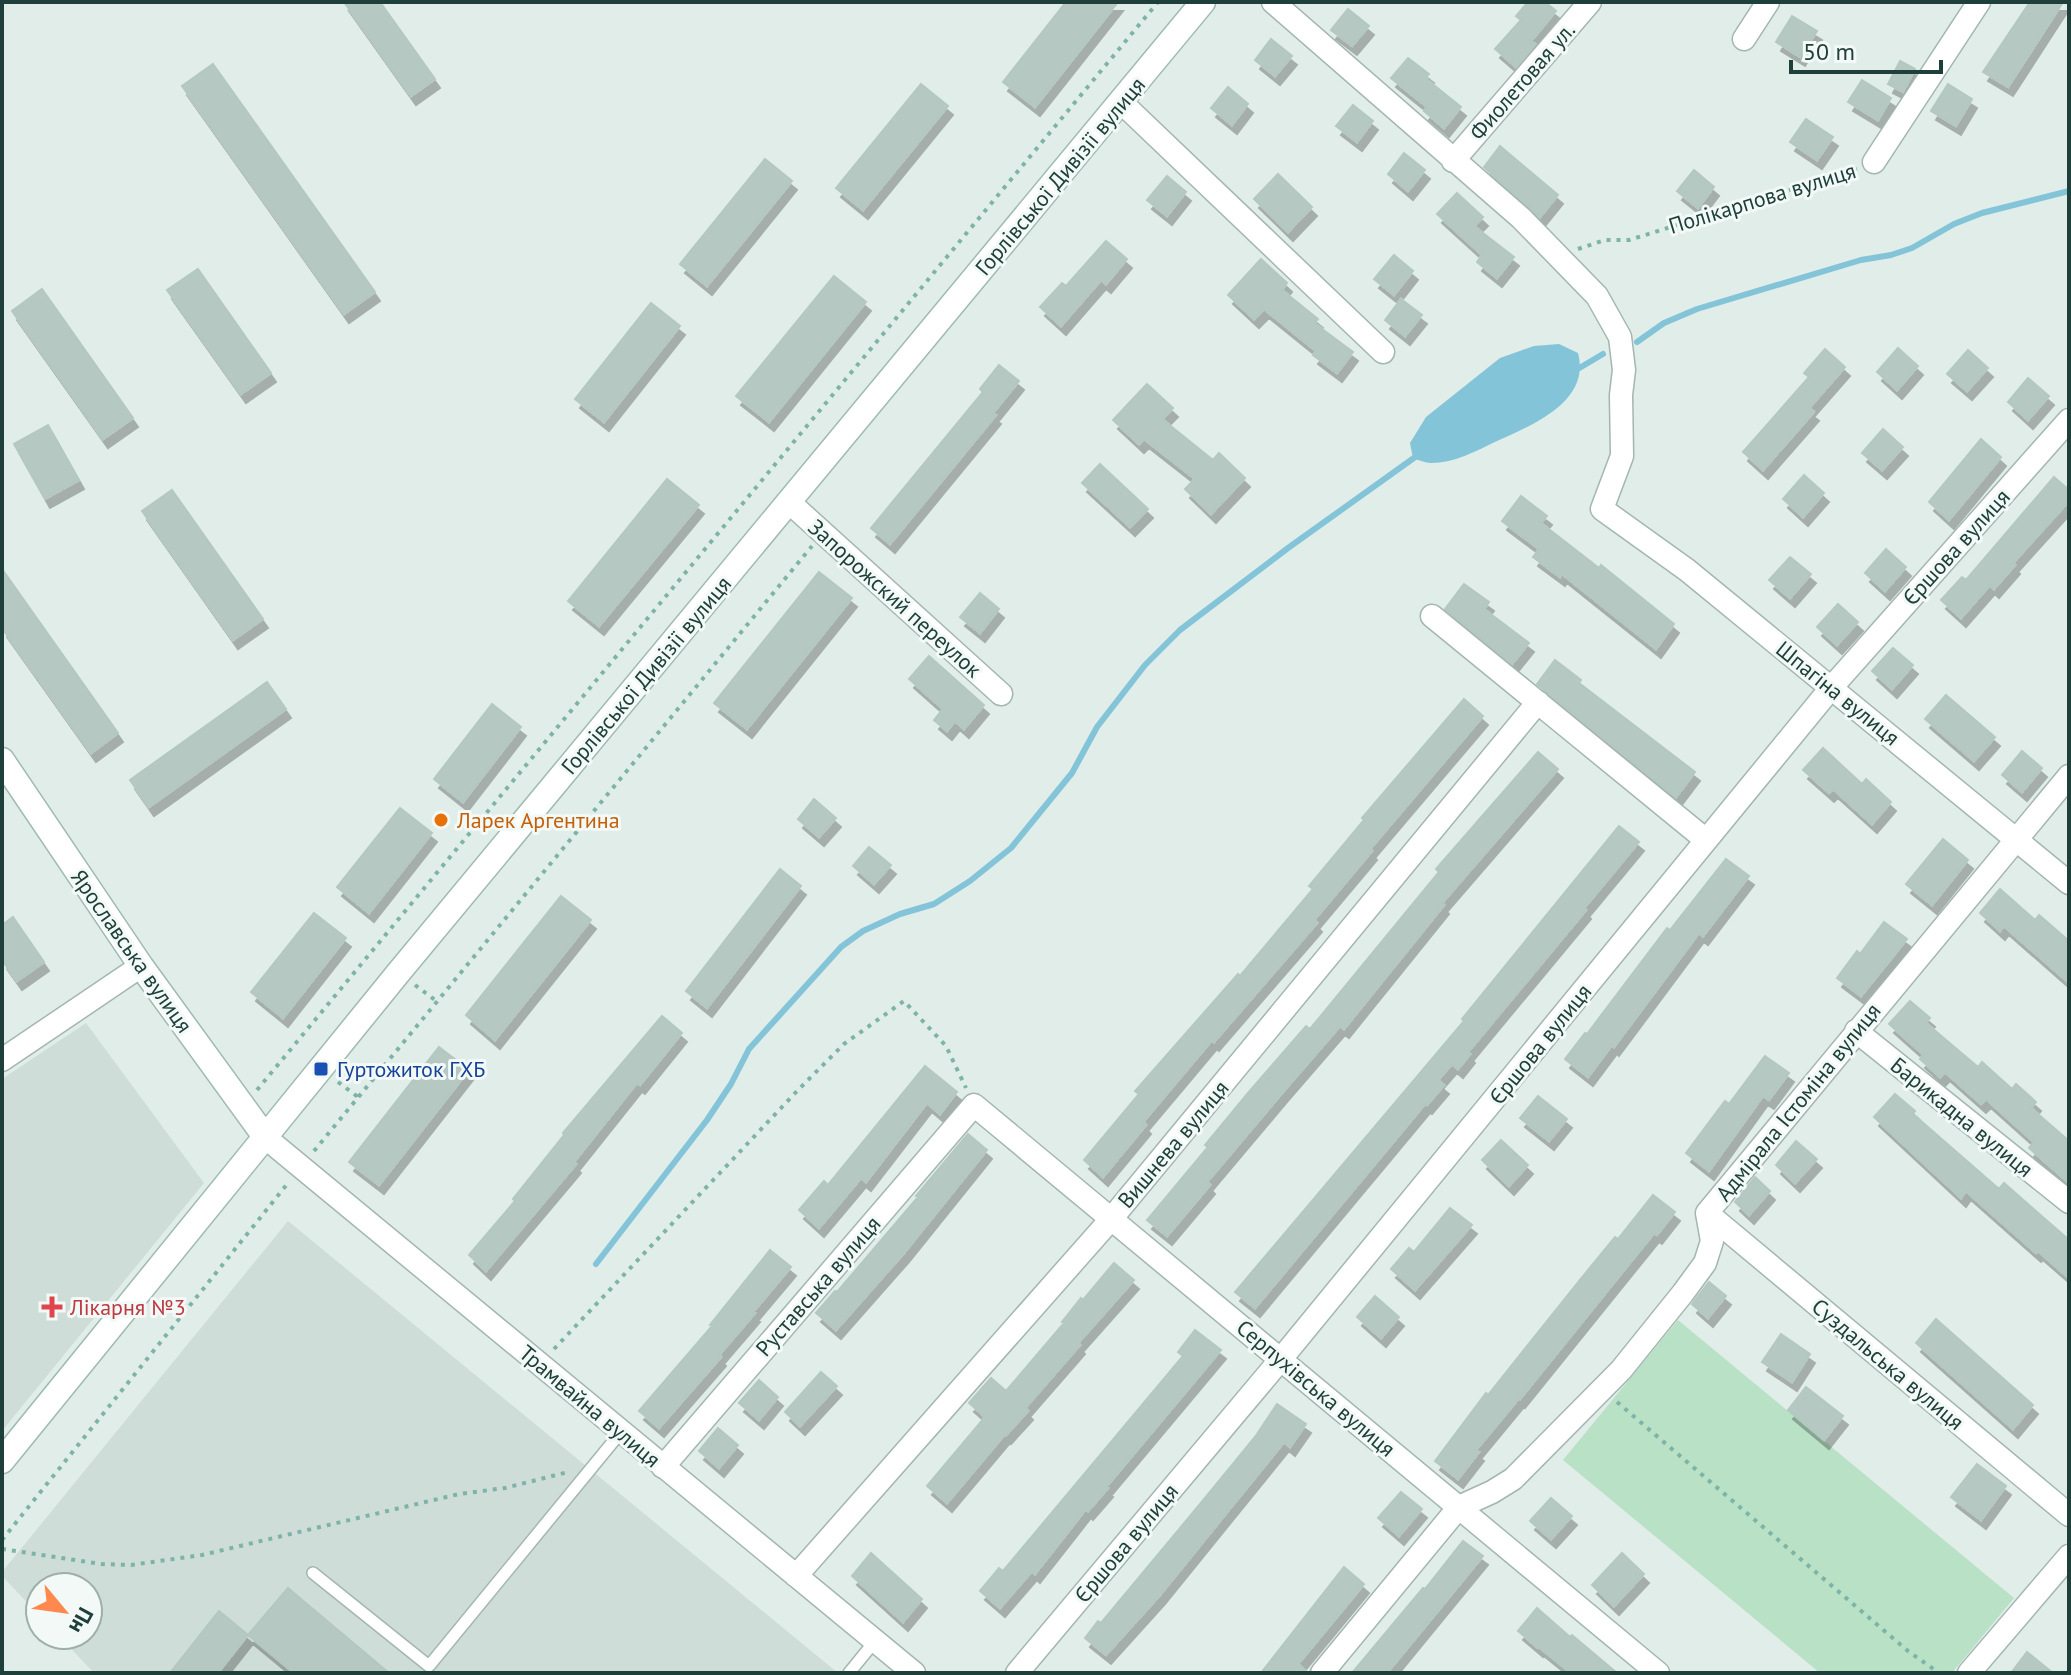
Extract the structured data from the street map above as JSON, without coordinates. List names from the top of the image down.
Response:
{
  "streets": {
    "main road": ["Горлівської Дивізії вулиця", "Ярославська вулиця"],
    "street": [
      "Фиолетовая ул.",
      "Полікарпова вулиця",
      "Єршова вулиця",
      "Запорожский переулок",
      "Шпагіна вулиця",
      "Адмірала Істоміна вулиця",
      "Барикадна вулиця",
      "Вишнева вулиця",
      "Руставська вулиця",
      "Суздальська вулиця",
      "Серпухівська вулиця",
      "Трамвайна вулиця"
    ]
  },
  "crossings": [
    ["Горлівської Дивізії вулиця", "Запорожский переулок"],
    ["Горлівської Дивізії вулиця", "Ярославська вулиця"],
    ["Горлівської Дивізії вулиця", "Трамвайна вулиця"],
    ["Полікарпова вулиця", "Шпагіна вулиця"],
    ["Єршова вулиця", "Шпагіна вулиця"],
    ["Єршова вулиця", "Серпухівська вулиця"],
    ["Шпагіна вулиця", "Адмірала Істоміна вулиця"],
    ["Ярославська вулиця", "Трамвайна вулиця"],
    ["Адмірала Істоміна вулиця", "Барикадна вулиця"],
    ["Адмірала Істоміна вулиця", "Суздальська вулиця"],
    ["Адмірала Істоміна вулиця", "Серпухівська вулиця"],
    ["Вишнева вулиця", "Серпухівська вулиця"],
    ["Вишнева вулиця", "Трамвайна вулиця"],
    ["Руставська вулиця", "Серпухівська вулиця"],
    ["Руставська вулиця", "Трамвайна вулиця"]
  ],
  "places": {
    "other": ["Ларек Аргентина"],
    "transit": ["Гуртожиток ГХБ"],
    "health": ["Лікарня №3"]
  },
  "scale_bar": "50 m",
  "north": "bottom right"
}
